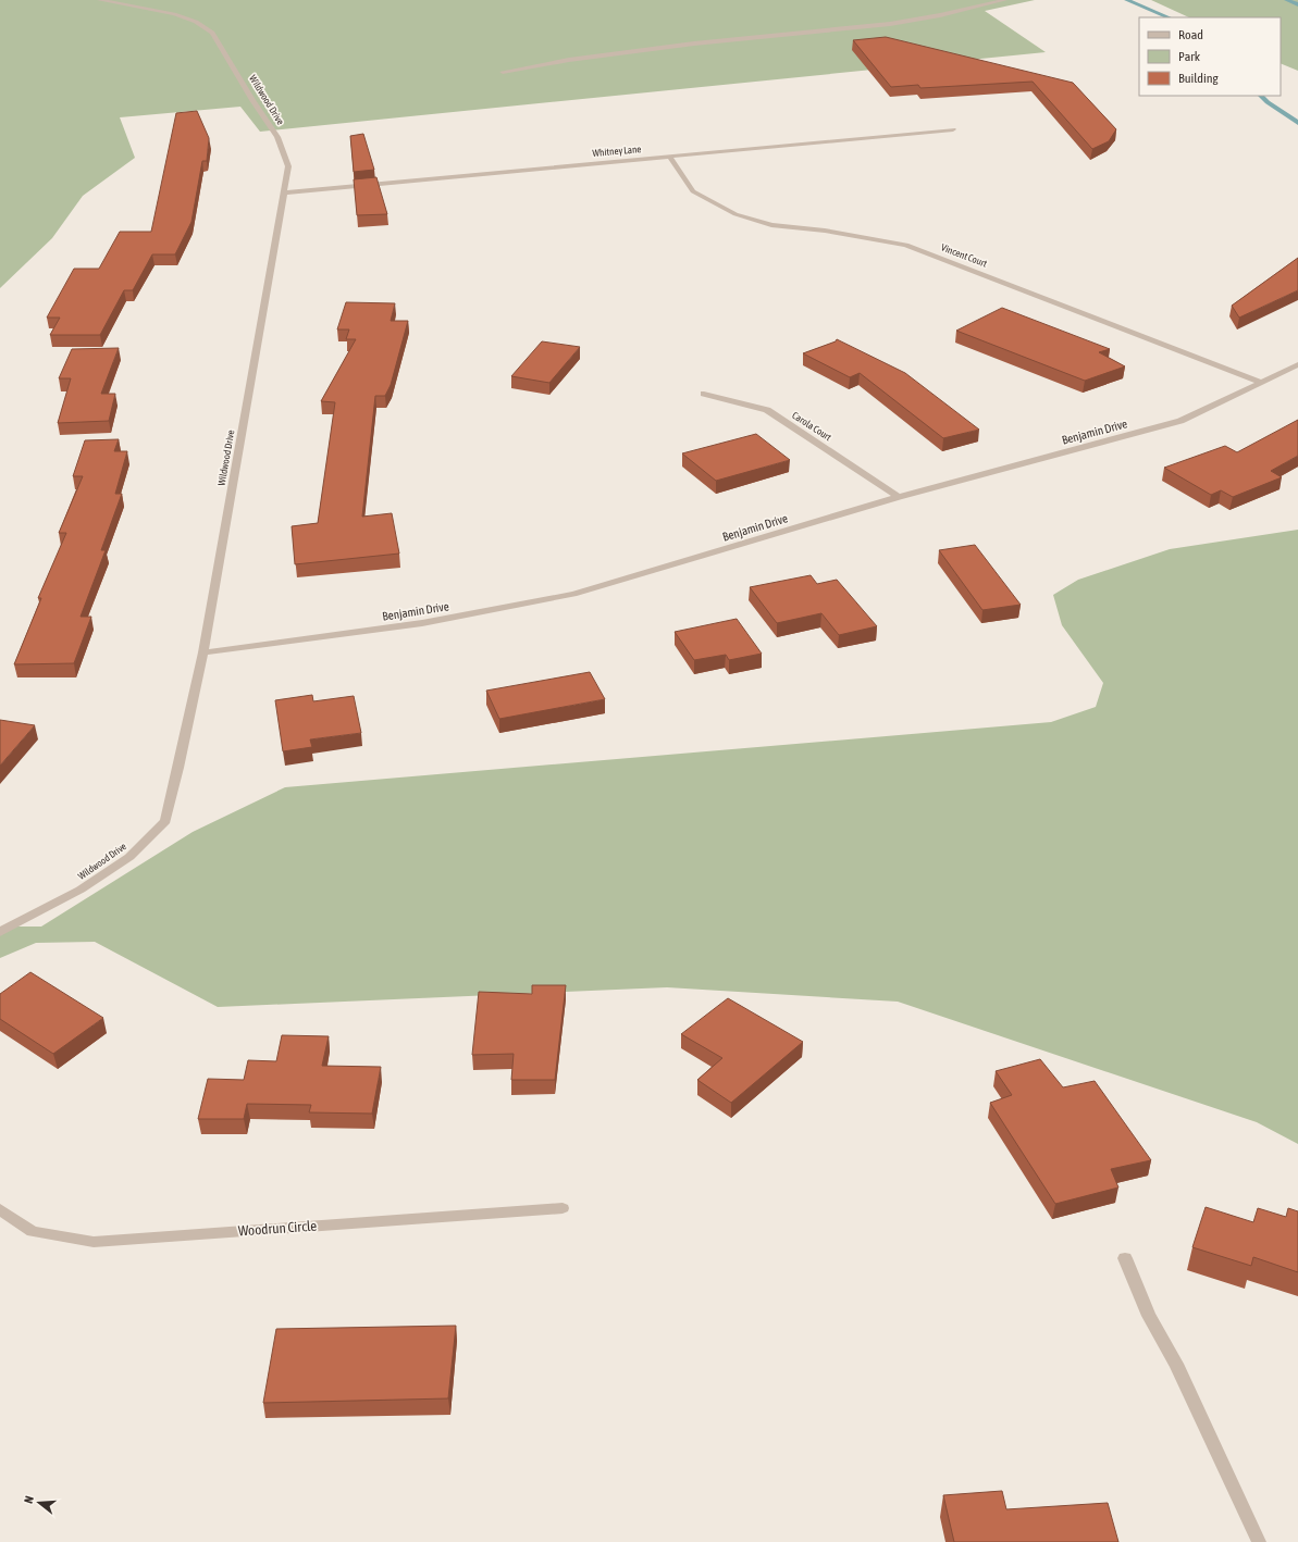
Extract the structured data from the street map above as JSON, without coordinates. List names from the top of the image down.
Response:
{
  "streets": {
    "street": [
      "Wildwood Drive",
      "Whitney Lane",
      "Vincent Court",
      "Carola Court",
      "Benjamin Drive",
      "Woodrun Circle"
    ]
  },
  "crossings": [
    ["Wildwood Drive", "Whitney Lane"],
    ["Wildwood Drive", "Benjamin Drive"],
    ["Whitney Lane", "Vincent Court"],
    ["Vincent Court", "Benjamin Drive"],
    ["Carola Court", "Benjamin Drive"]
  ],
  "legend": ["Road", "Park", "Building"],
  "north": "left"
}
